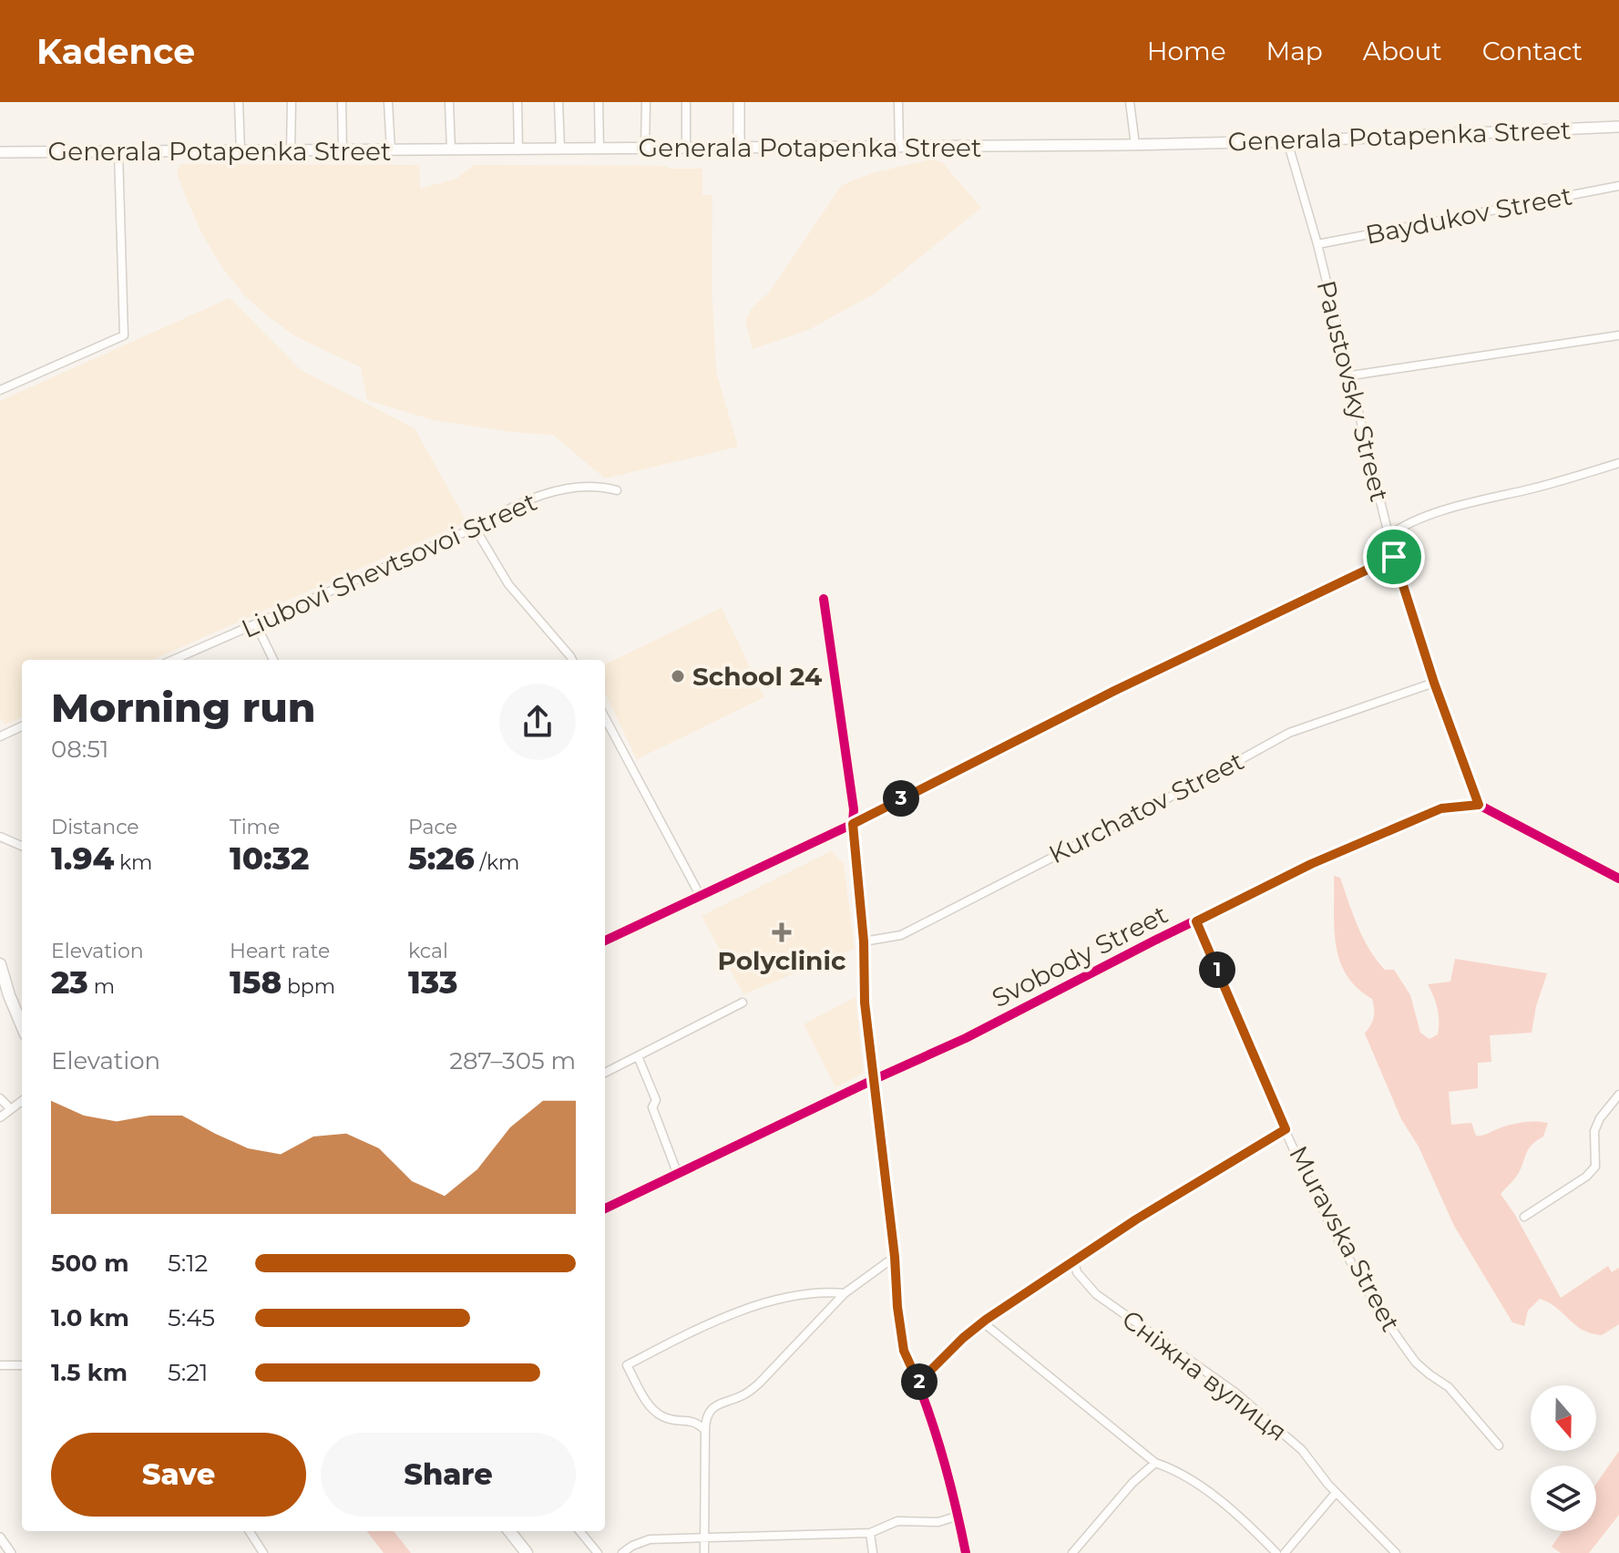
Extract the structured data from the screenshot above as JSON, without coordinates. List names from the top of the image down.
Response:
{
  "streets": {
    "main road": ["Generala Potapenka Street"],
    "street": [
      "Baydukov Street",
      "Paustovsky Street",
      "Liubovi Shevtsovoi Street",
      "Kurchatov Street",
      "Svobody Street",
      "Muravska Street",
      "Сніжна вулиця"
    ]
  },
  "crossings": [
    ["Generala Potapenka Street", "Paustovsky Street"],
    ["Baydukov Street", "Paustovsky Street"],
    ["Paustovsky Street", "Kurchatov Street"],
    ["Paustovsky Street", "Svobody Street"],
    ["Svobody Street", "Muravska Street"]
  ],
  "places": {
    "other": ["School 24"],
    "health": ["Polyclinic"]
  },
  "north": "bottom",
  "page": {
    "header": "Kadence",
    "nav": [
      "Home",
      "Map",
      "About",
      "Contact"
    ],
    "heading": ["Morning run", "08:51"],
    "pins": ["3", "1", "2"],
    "stats": [
      ["Distance", "1.94 km"],
      ["Time", "10:32"],
      ["Pace", "5:26 /km"],
      ["Elevation", "23 m"],
      ["Heart rate", "158 bpm"],
      ["kcal", "133"]
    ],
    "chart": ["Elevation", "287–305 m"],
    "list": [
      {
        "name": "500 m",
        "note": "5:12"
      },
      {
        "name": "1.0 km",
        "note": "5:45"
      },
      {
        "name": "1.5 km",
        "note": "5:21"
      }
    ],
    "buttons": ["Save", "Share"]
  }
}
